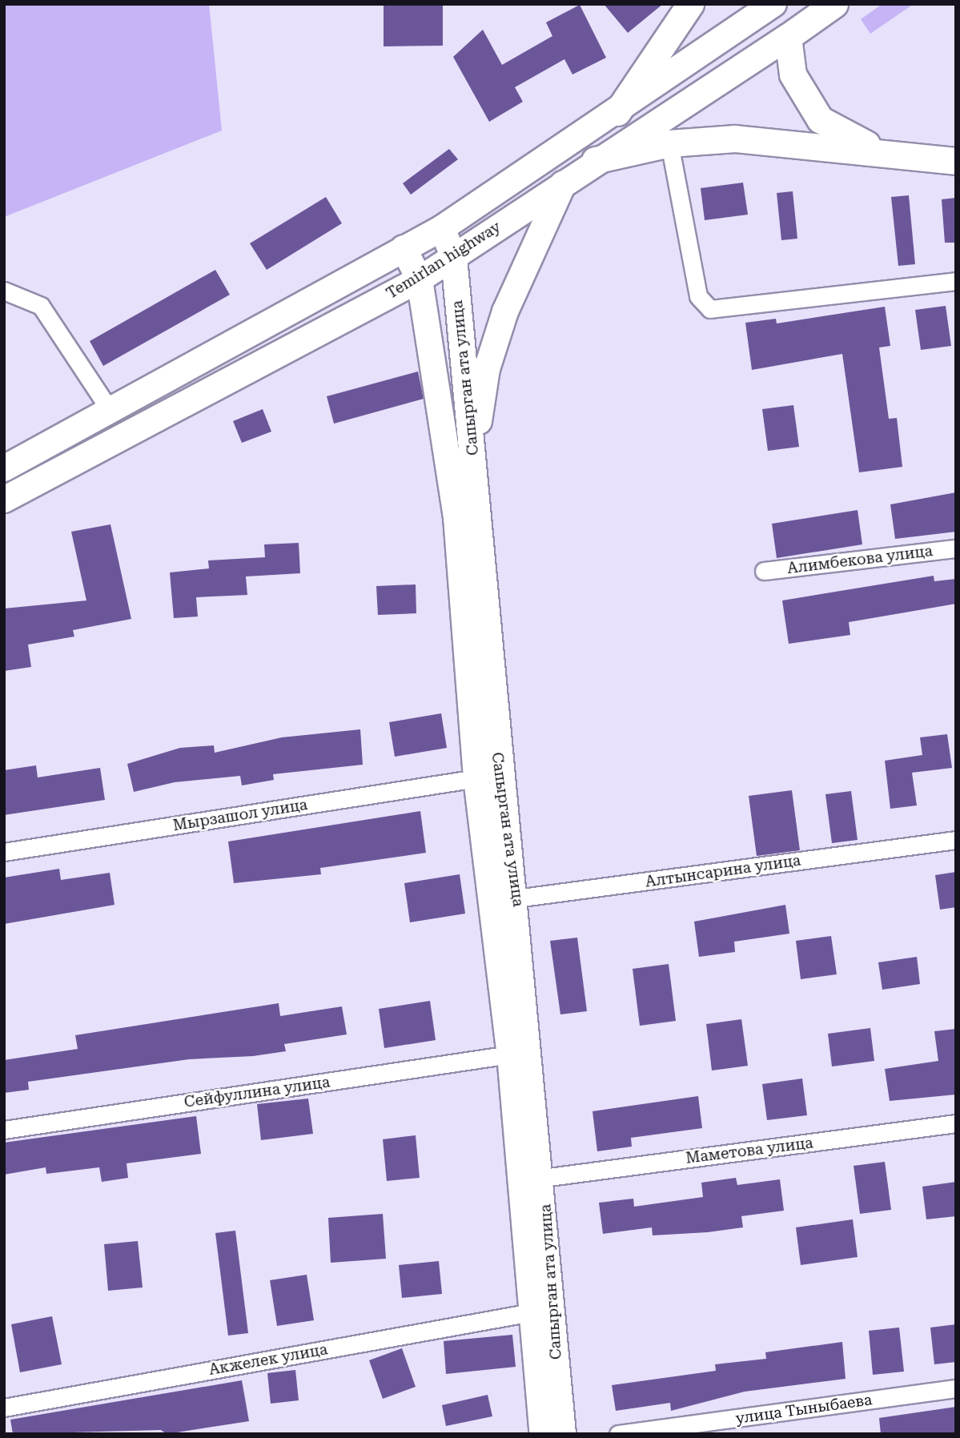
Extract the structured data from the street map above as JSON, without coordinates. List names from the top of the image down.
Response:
{
  "streets": {
    "highway": ["Temirlan highway"],
    "main road": ["Сапырган ата улица"],
    "street": [
      "Алимбекова улица",
      "Мырзашол улица",
      "Алтынсарина улица",
      "Сейфуллина улица",
      "Маметова улица",
      "Акжелек улица",
      "улица Тыныбаева"
    ]
  },
  "crossings": [
    ["Temirlan highway", "Сапырган ата улица"],
    ["Сапырган ата улица", "Мырзашол улица"],
    ["Сапырган ата улица", "Алтынсарина улица"],
    ["Сапырган ата улица", "Сейфуллина улица"],
    ["Сапырган ата улица", "Маметова улица"],
    ["Сапырган ата улица", "Акжелек улица"]
  ]
}
